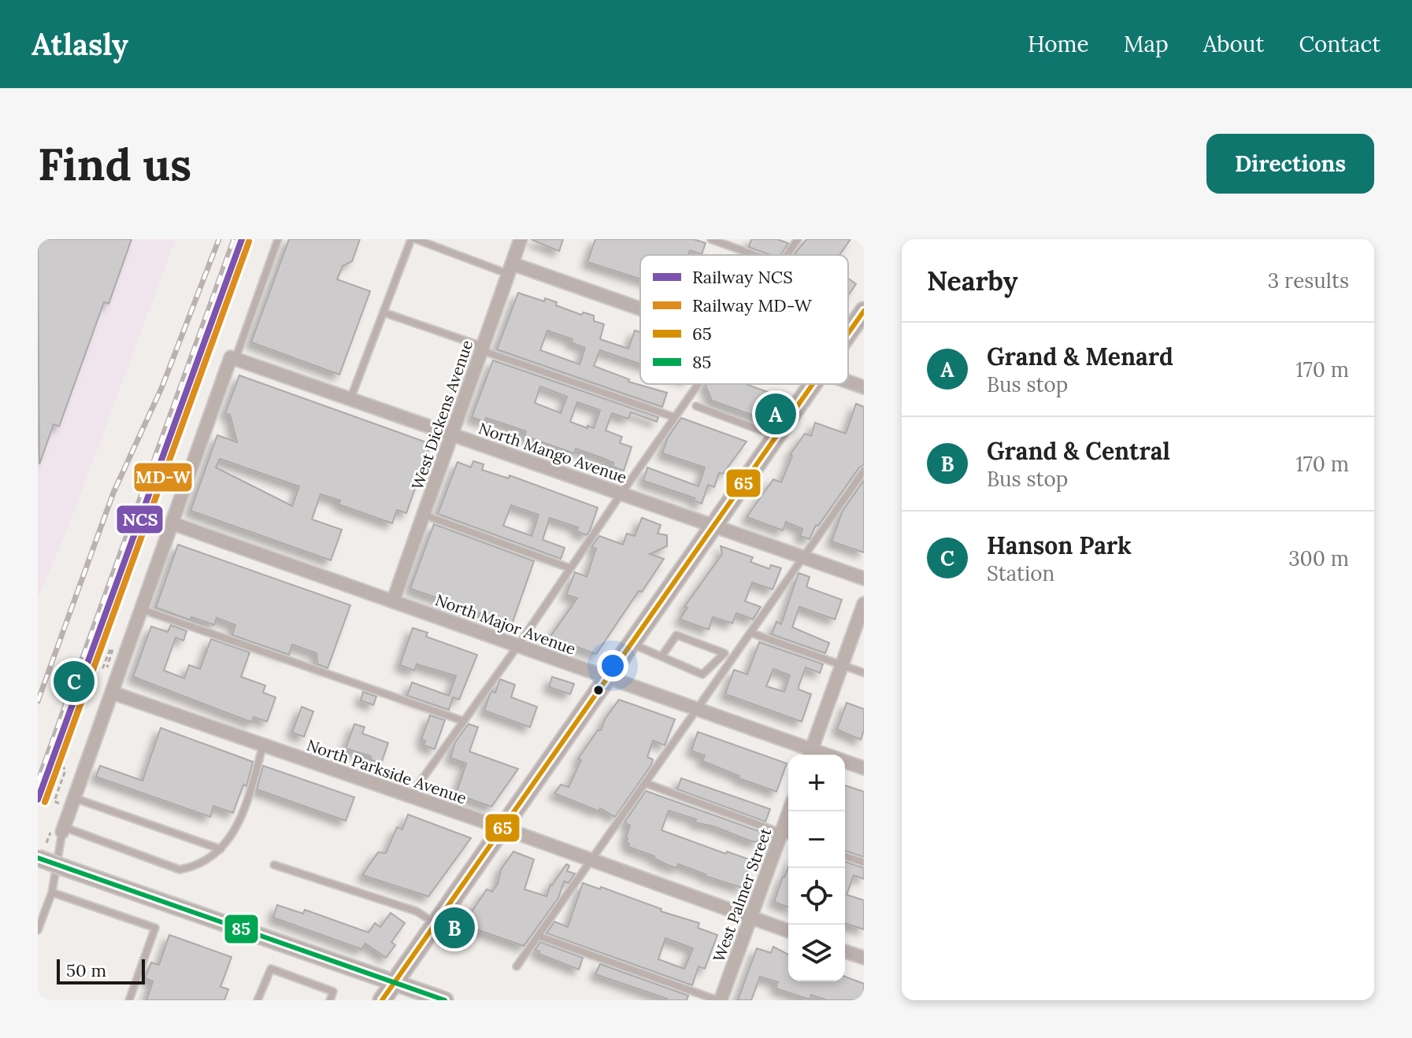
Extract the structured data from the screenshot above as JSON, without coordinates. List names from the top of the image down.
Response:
{
  "streets": {
    "street": [
      "West Dickens Avenue",
      "North Mango Avenue",
      "North Major Avenue",
      "North Parkside Avenue",
      "West Palmer Street"
    ]
  },
  "crossings": [
    ["West Dickens Avenue", "North Mango Avenue"],
    ["West Dickens Avenue", "North Major Avenue"],
    ["North Parkside Avenue", "West Palmer Street"]
  ],
  "lines": [
    "rail line NCS",
    "rail line MD-W",
    "transit line 65",
    "transit line 85"
  ],
  "legend": [
    "Railway NCS",
    "Railway MD-W",
    "65",
    "85"
  ],
  "scale_bar": "50 m",
  "page": {
    "header": "Atlasly",
    "nav": [
      "Home",
      "Map",
      "About",
      "Contact"
    ],
    "buttons": "Directions",
    "title": "Find us",
    "heading": ["Nearby", "3 results"],
    "list": [
      {
        "mark": "A",
        "name": "Grand & Menard",
        "note": "Bus stop",
        "value": "170 m"
      },
      {
        "mark": "B",
        "name": "Grand & Central",
        "note": "Bus stop",
        "value": "170 m"
      },
      {
        "mark": "C",
        "name": "Hanson Park",
        "note": "Station",
        "value": "300 m"
      }
    ],
    "pins": ["A", "C", "B"],
    "map_buttons": ["+", "−"],
    "scale": "50 m"
  }
}
